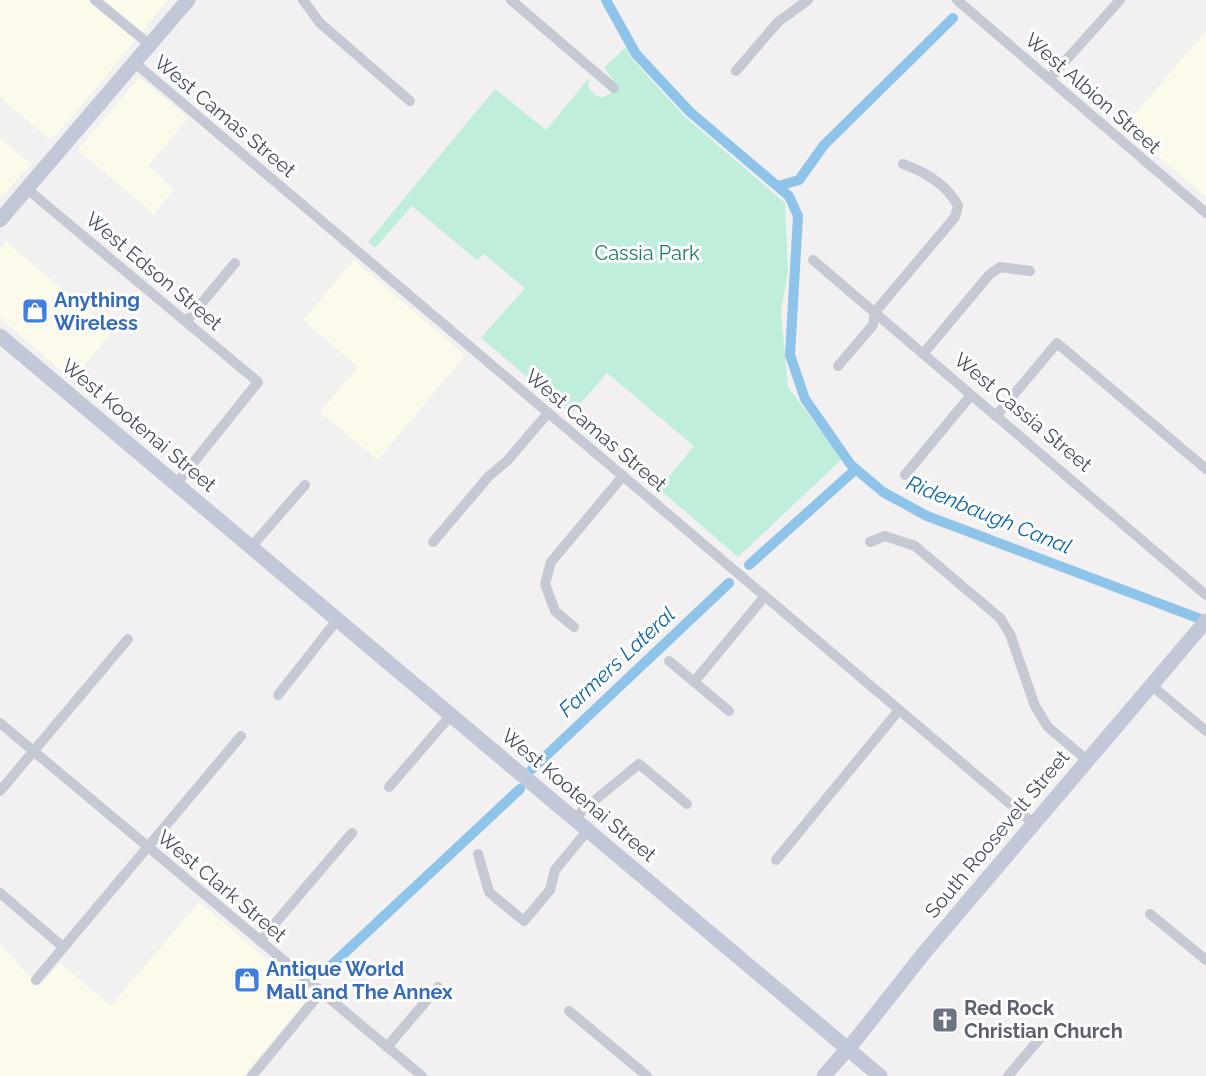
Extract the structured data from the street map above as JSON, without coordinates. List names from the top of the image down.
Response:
{
  "streets": {
    "street": [
      "West Albion Street",
      "West Camas Street",
      "West Edson Street",
      "West Cassia Street",
      "West Kootenai Street",
      "South Roosevelt Street",
      "West Clark Street"
    ]
  },
  "crossings": [
    ["West Camas Street", "South Roosevelt Street"],
    ["West Edson Street", "West Kootenai Street"],
    ["West Kootenai Street", "South Roosevelt Street"]
  ],
  "water": ["Ridenbaugh Canal", "Farmers Lateral"],
  "parks": ["Cassia Park"],
  "places": {
    "shop": ["Anything Wireless", "Antique World Mall and The Annex"],
    "church": ["Red Rock Christian Church"]
  }
}
